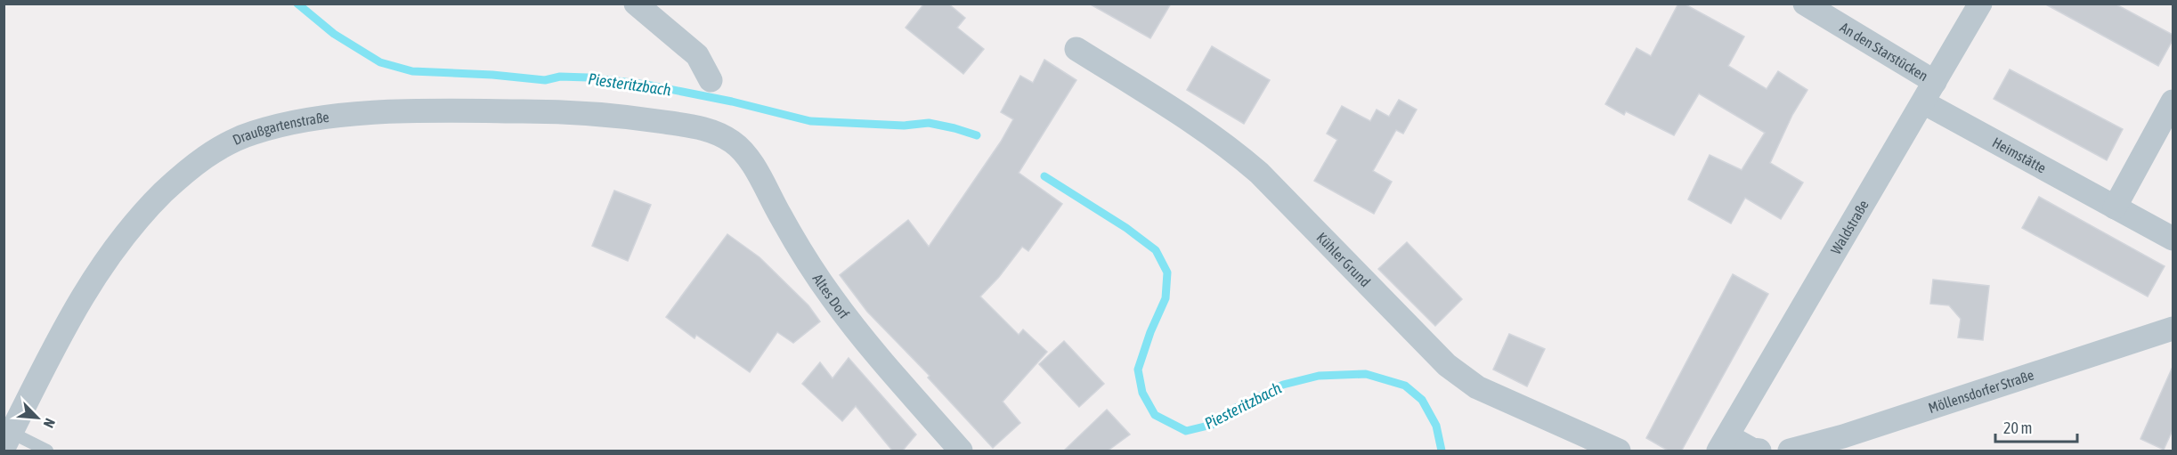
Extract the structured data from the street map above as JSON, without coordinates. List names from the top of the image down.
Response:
{
  "streets": {
    "street": [
      "An den Starstücken",
      "Draußgartenstraße",
      "Heimstätte",
      "Waldstraße",
      "Kühler Grund",
      "Altes Dorf",
      "Möllensdorfer Straße"
    ]
  },
  "crossings": [
    ["An den Starstücken", "Heimstätte"],
    ["An den Starstücken", "Waldstraße"],
    ["Draußgartenstraße", "Altes Dorf"],
    ["Heimstätte", "Waldstraße"]
  ],
  "water": ["Piesteritzbach"],
  "scale_bar": "20 m",
  "north": "bottom right"
}
